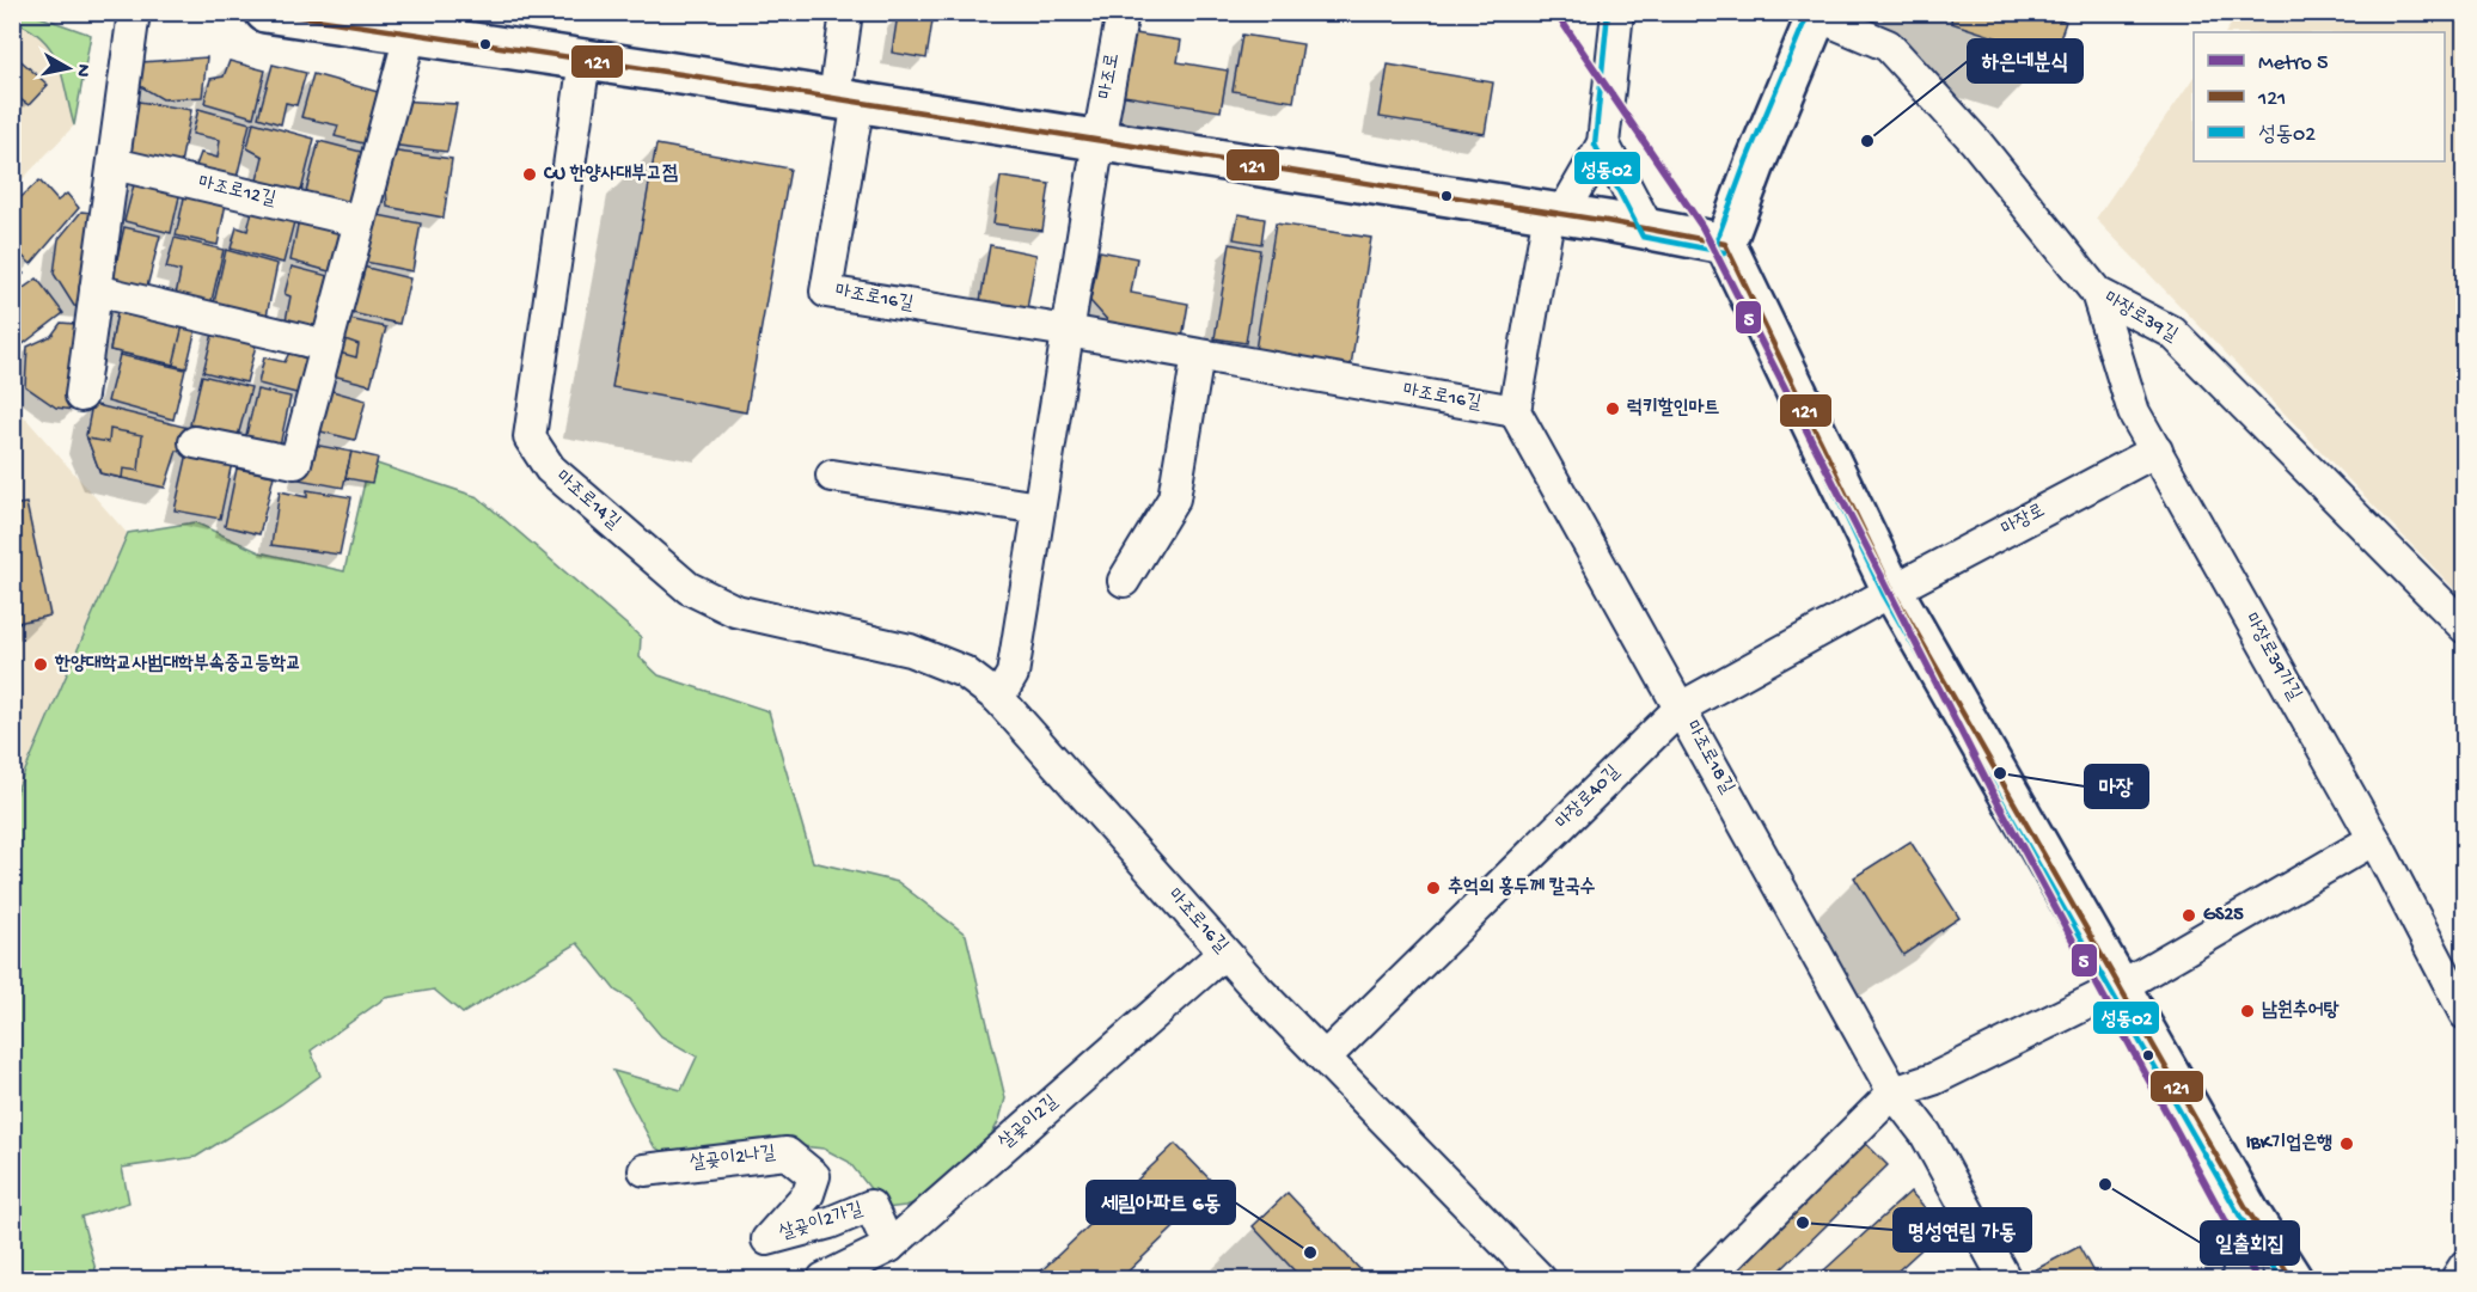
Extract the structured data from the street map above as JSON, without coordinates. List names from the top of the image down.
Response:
{
  "streets": {
    "street": [
      "마조로",
      "마조로12길",
      "마조로16길",
      "마장로39길",
      "마조로14길",
      "마장로",
      "마장로39가길",
      "마조로18길",
      "마장로40길",
      "살곶이2길",
      "살곶이2나길",
      "살곶이2가길"
    ]
  },
  "crossings": [
    ["마조로16길", "마조로14길"],
    ["마조로16길", "마조로18길"],
    ["마조로16길", "마장로40길"],
    ["마조로16길", "살곶이2길"],
    ["마장로39길", "마장로39가길"],
    ["마장로", "마장로39가길"],
    ["마장로", "마장로40길"],
    ["마조로18길", "마장로40길"],
    ["살곶이2길", "살곶이2가길"],
    ["살곶이2나길", "살곶이2가길"]
  ],
  "places": [
    "하은네분식",
    "CU 한양사대부고점",
    "럭키할인마트",
    "한양대학교사범대학부속중고등학교",
    "마장",
    "추억의 홍두께 칼국수",
    "GS25",
    "남원추어탕",
    "IBK기업은행",
    "일출회집",
    "명성연립 가동",
    "세림아파트 6동"
  ],
  "lines": ["metro line 5", "transit line 121", "transit line 성동02"],
  "legend": ["Metro 5", "121", "성동02"],
  "north": "right"
}
